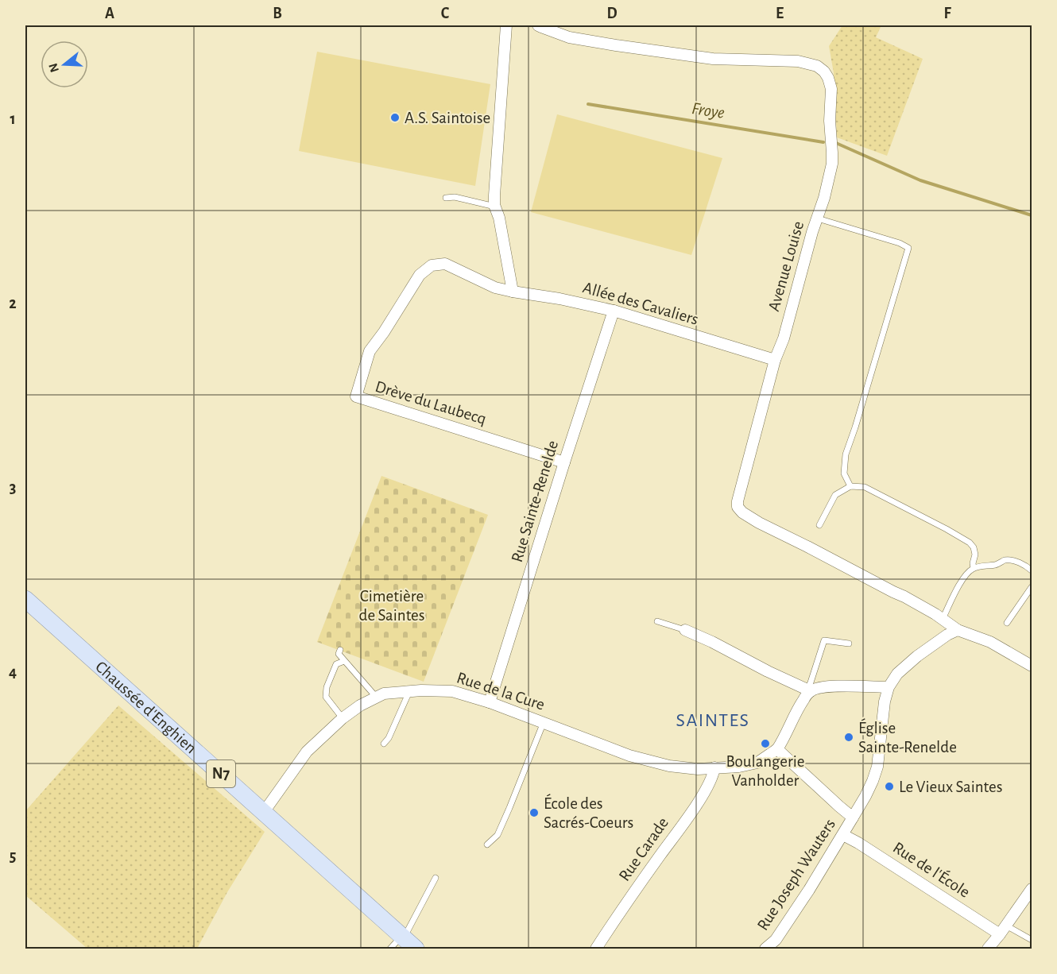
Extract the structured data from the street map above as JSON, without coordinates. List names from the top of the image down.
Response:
{
  "streets": {
    "main road": ["Chaussée d'Enghien", "N7"],
    "street": [
      "Avenue Louise",
      "Allée des Cavaliers",
      "Drève du Laubecq",
      "Rue Sainte-Renelde",
      "Rue de la Cure",
      "Rue Carade",
      "Rue de l'École",
      "Rue Joseph Wauters"
    ]
  },
  "crossings": [
    ["Avenue Louise", "Allée des Cavaliers"],
    ["Allée des Cavaliers", "Drève du Laubecq"],
    ["Allée des Cavaliers", "Rue Sainte-Renelde"],
    ["Drève du Laubecq", "Rue Sainte-Renelde"],
    ["Rue Sainte-Renelde", "Rue de la Cure"],
    ["Rue de la Cure", "Chaussée d'Enghien"],
    ["Rue de la Cure", "Rue Carade"],
    ["Rue de l'École", "Rue Joseph Wauters"]
  ],
  "districts": ["SAINTES"],
  "water": ["Froye"],
  "parks": ["Cimetière de Saintes"],
  "places": [
    "A.S. Saintoise",
    "Église Sainte-Renelde",
    "Boulangerie Vanholder",
    "Le Vieux Saintes",
    "École des Sacrés-Coeurs"
  ],
  "north": "left",
  "grid": {
    "columns": [
      "A",
      "B",
      "C",
      "D",
      "E",
      "F"
    ],
    "rows": [
      "1",
      "2",
      "3",
      "4",
      "5"
    ]
  }
}
